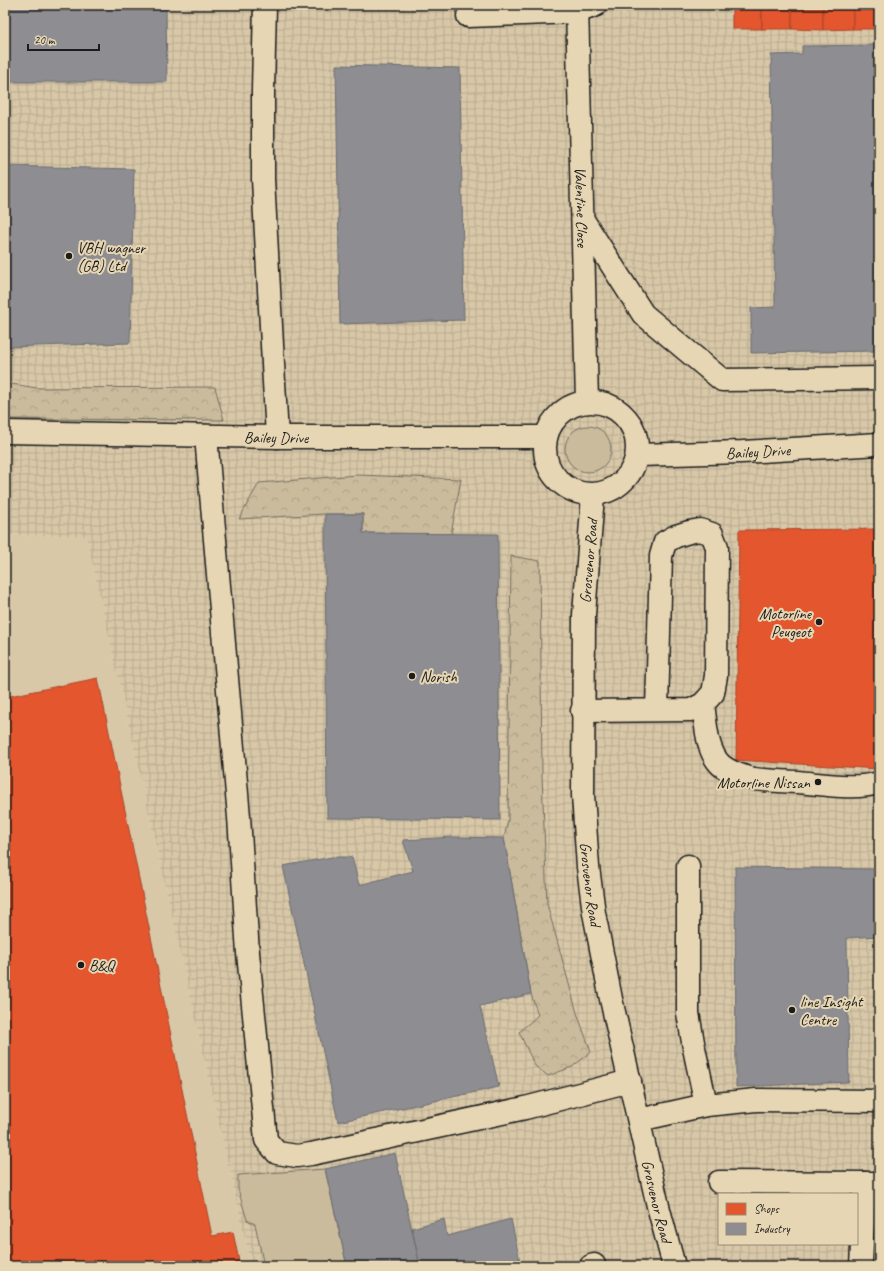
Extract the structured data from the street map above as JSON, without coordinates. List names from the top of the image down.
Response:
{
  "streets": {
    "street": ["Valentine Close", "Bailey Drive", "Grosvenor Road"]
  },
  "crossings": [
    ["Valentine Close", "Bailey Drive"],
    ["Valentine Close", "Grosvenor Road"],
    ["Bailey Drive", "Grosvenor Road"]
  ],
  "places": [
    "VBH wagner (GB) Ltd",
    "Motorline Peugeot",
    "Norish",
    "Motorline Nissan",
    "B&Q",
    "line Insight Centre"
  ],
  "legend": ["Shops", "Industry"],
  "scale_bar": "20 m"
}
